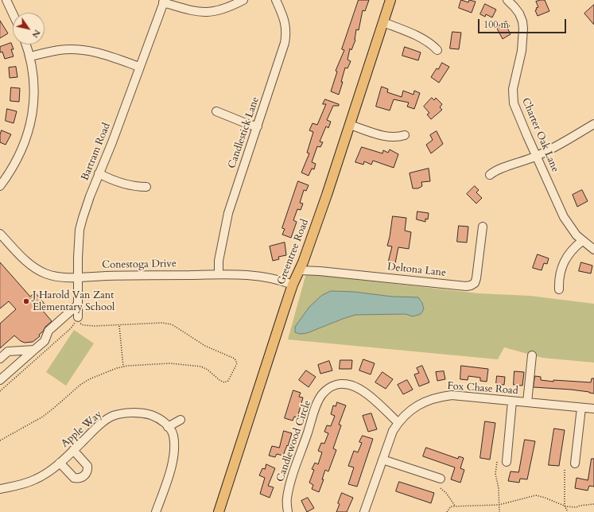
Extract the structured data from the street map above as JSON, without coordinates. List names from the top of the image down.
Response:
{
  "streets": {
    "main road": ["Greentree Road"],
    "street": [
      "Candlestick Lane",
      "Charter Oak Lane",
      "Bartram Road",
      "Conestoga Drive",
      "Deltona Lane",
      "Fox Chase Road",
      "Apple Way",
      "Candlewood Circle"
    ]
  },
  "crossings": [
    ["Candlestick Lane", "Conestoga Drive"],
    ["Bartram Road", "Conestoga Drive"],
    ["Greentree Road", "Conestoga Drive"],
    ["Greentree Road", "Deltona Lane"],
    ["Fox Chase Road", "Candlewood Circle"]
  ],
  "places": ["J Harold Van Zant Elementary School"],
  "scale_bar": "100 m",
  "north": "bottom right"
}
